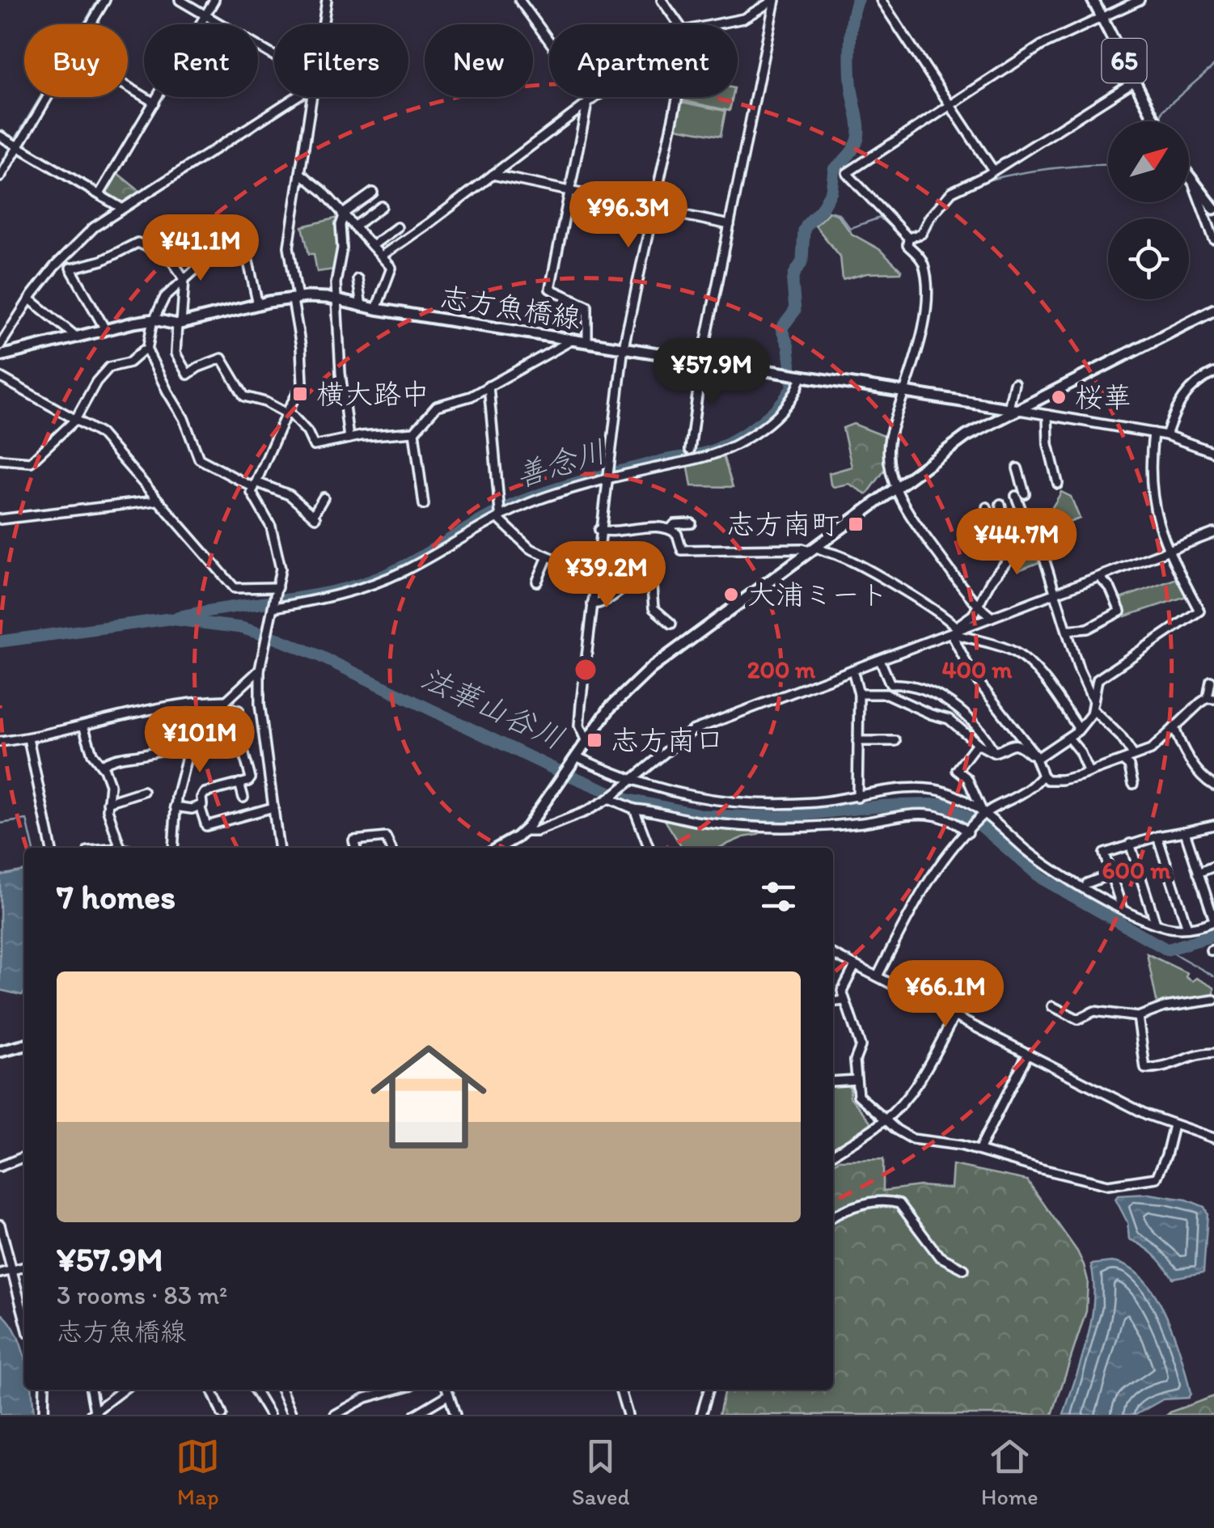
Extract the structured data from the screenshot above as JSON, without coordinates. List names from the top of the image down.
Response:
{
  "streets": {
    "main road": ["65", "志方魚橋線"]
  },
  "water": ["善念川", "法華山谷川"],
  "places": {
    "transit": ["横大路中", "志方南町", "志方南口"],
    "other": ["桜華", "大浦ミート"]
  },
  "north": "top right",
  "page": {
    "chip": [
      "Buy",
      "Rent",
      "Filters",
      "New",
      "Apartment"
    ],
    "price": [
      "¥96.3M",
      "¥41.1M",
      "¥57.9M",
      "¥44.7M",
      "¥39.2M",
      "¥101M",
      "¥66.1M"
    ],
    "heading": "7 homes",
    "list": [
      {
        "name": "¥57.9M",
        "note": "3 rooms · 83 m² · 志方魚橋線"
      }
    ],
    "tabs": ["Map", "Saved", "Home"]
  },
  "rings": ["200 m", "400 m", "600 m"]
}
